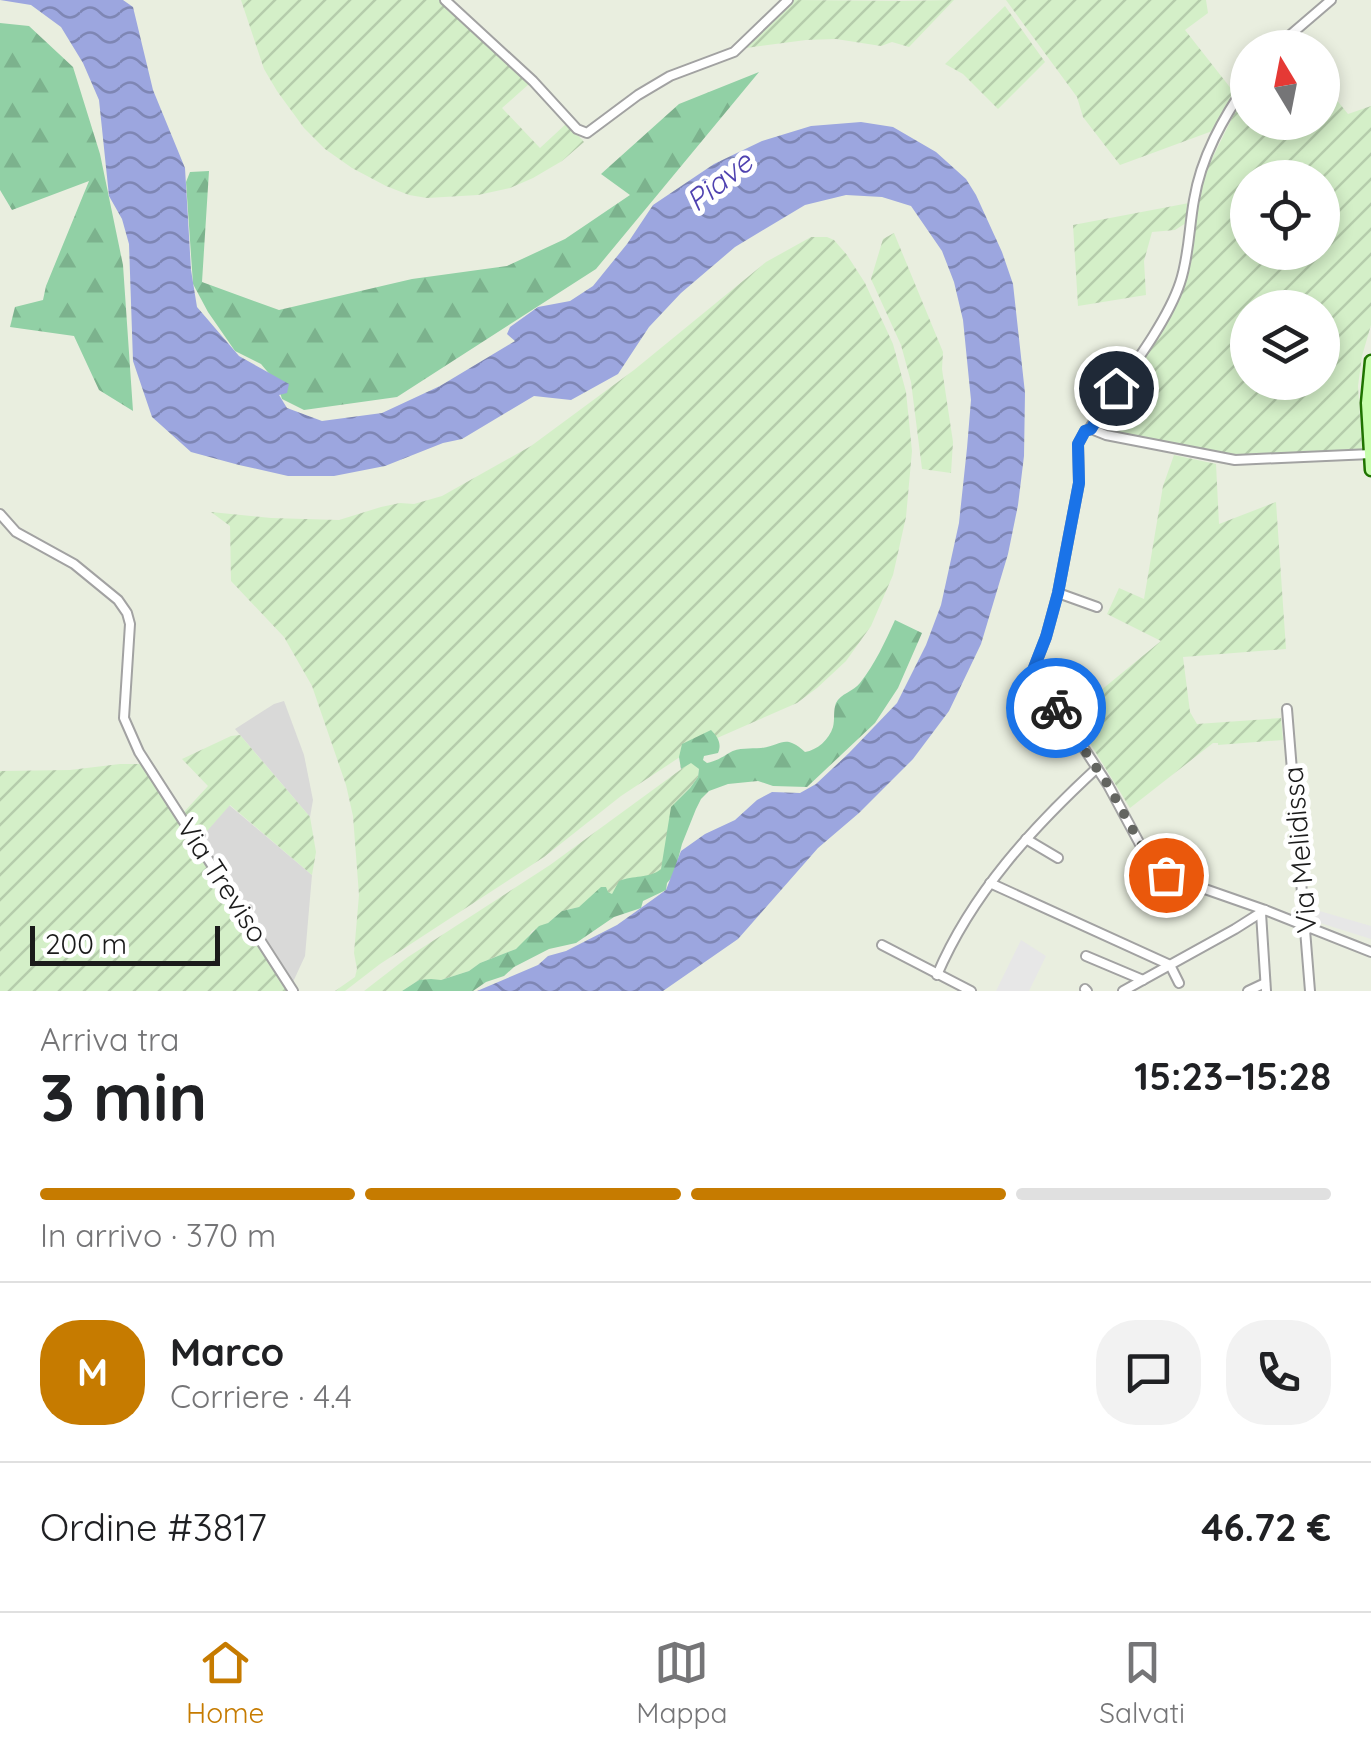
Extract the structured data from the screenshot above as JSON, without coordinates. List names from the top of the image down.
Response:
{
  "streets": {
    "street": ["Via Melidissa", "Via Treviso"]
  },
  "water": ["Piave"],
  "scale_bar": "200 m",
  "north": "top",
  "page": {
    "scale": "200 m",
    "heading": ["3 min", "Arriva tra", "15:23–15:28"],
    "panel": [
      "Marco",
      "Corriere · 4.4",
      "Ordine #3817",
      "46.72 €"
    ],
    "bar": "In arrivo · 370 m",
    "round": "M",
    "tabs": ["Home", "Mappa", "Salvati"]
  }
}
